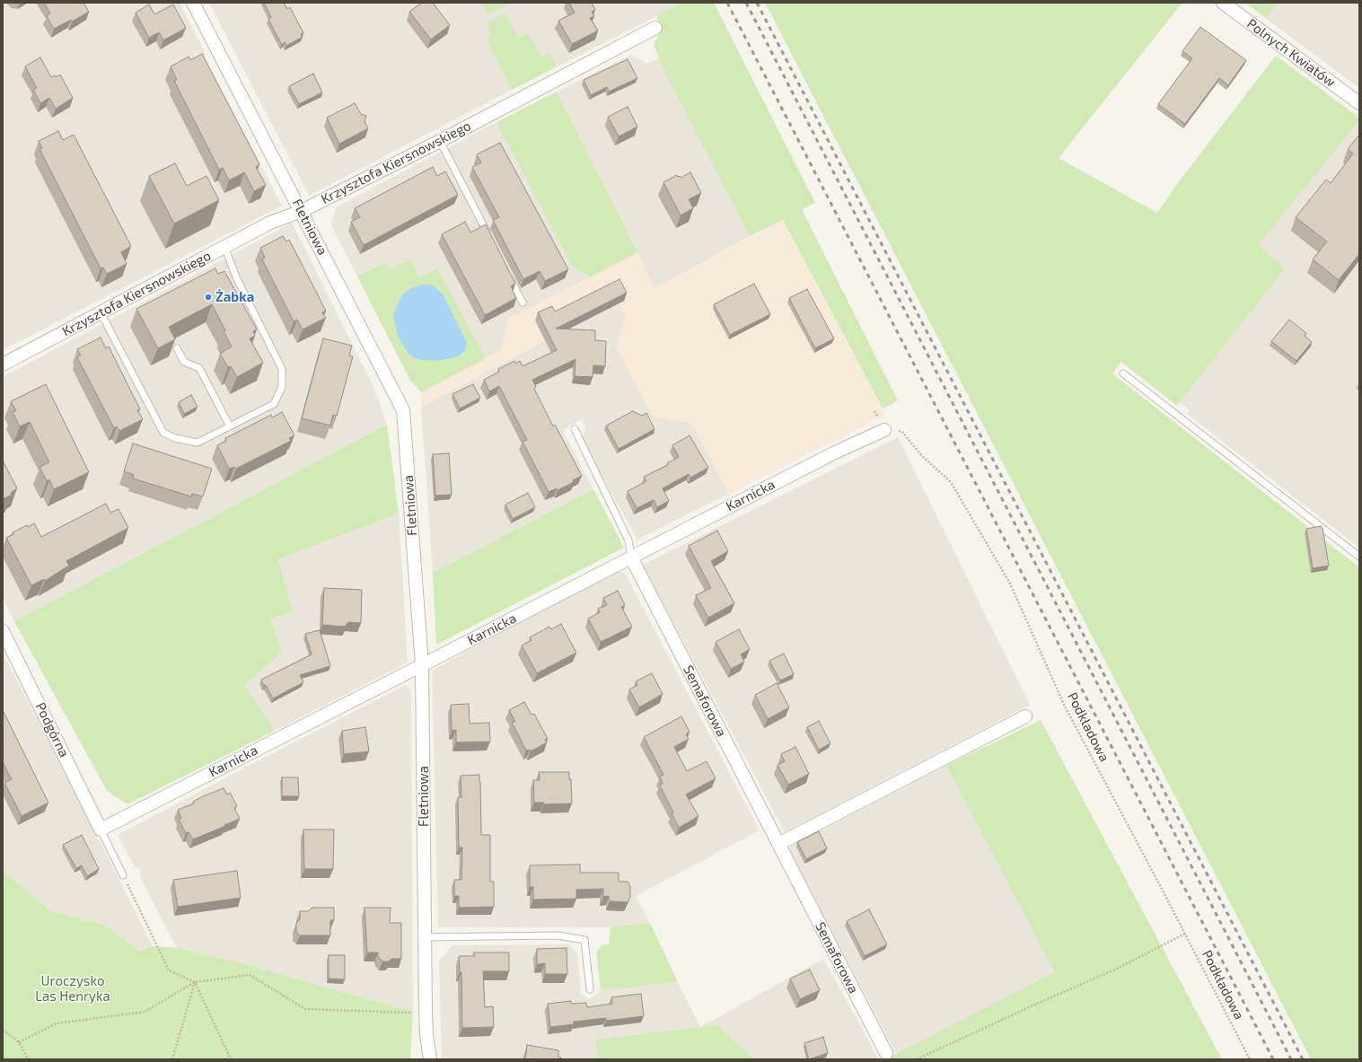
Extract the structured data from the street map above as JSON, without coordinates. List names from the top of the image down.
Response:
{
  "streets": {
    "street": [
      "Polnych Kwiatów",
      "Krzysztofa Kiersnowskiego",
      "Fletniowa",
      "Karnicka",
      "Semaforowa",
      "Podgórna"
    ],
    "path": ["Podkładowa"]
  },
  "crossings": [
    ["Krzysztofa Kiersnowskiego", "Fletniowa"],
    ["Fletniowa", "Karnicka"],
    ["Karnicka", "Semaforowa"],
    ["Karnicka", "Podkładowa"],
    ["Karnicka", "Podgórna"]
  ],
  "parks": ["Uroczysko Las Henryka"],
  "places": ["Żabka"]
}
